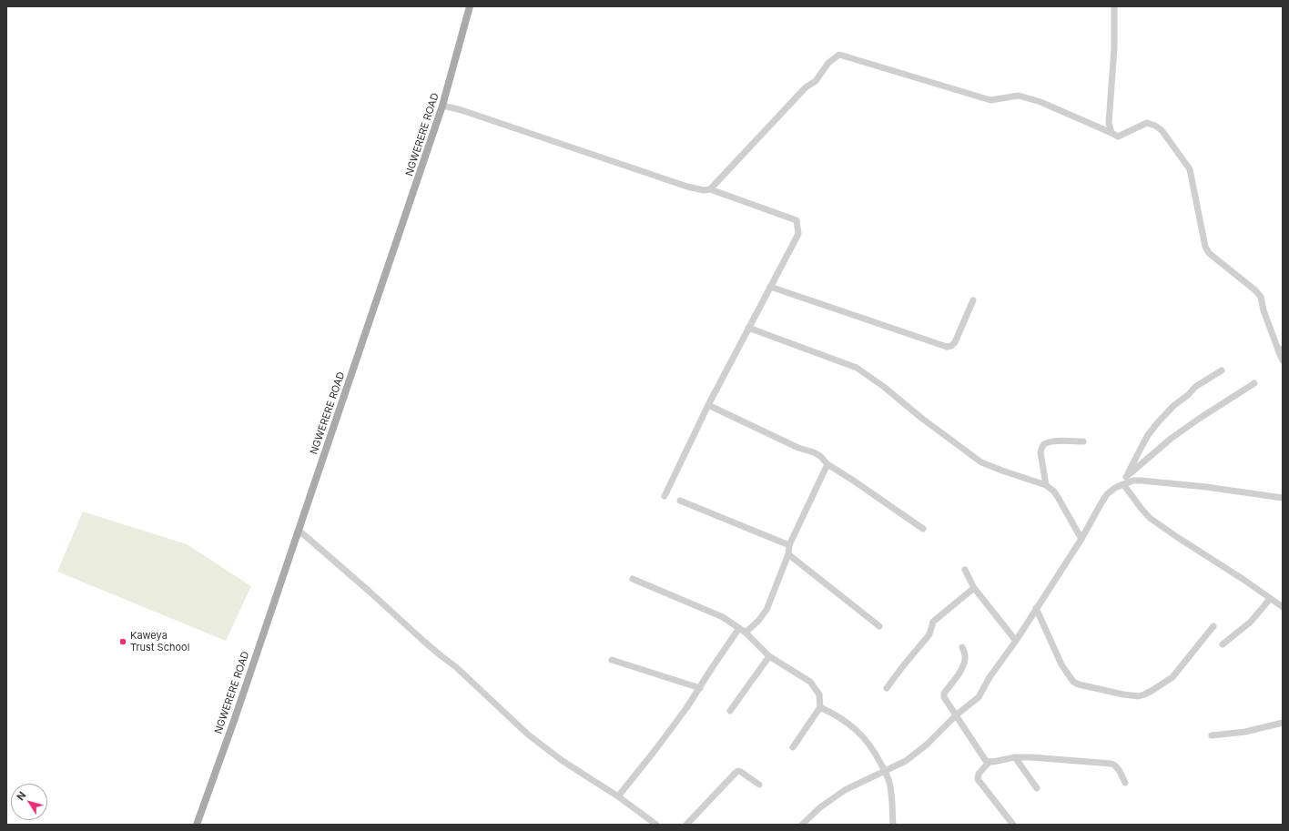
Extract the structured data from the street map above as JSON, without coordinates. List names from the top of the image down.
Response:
{
  "streets": {
    "main road": ["NGWERERE ROAD"]
  },
  "places": ["Kaweya Trust School"],
  "north": "top left"
}
